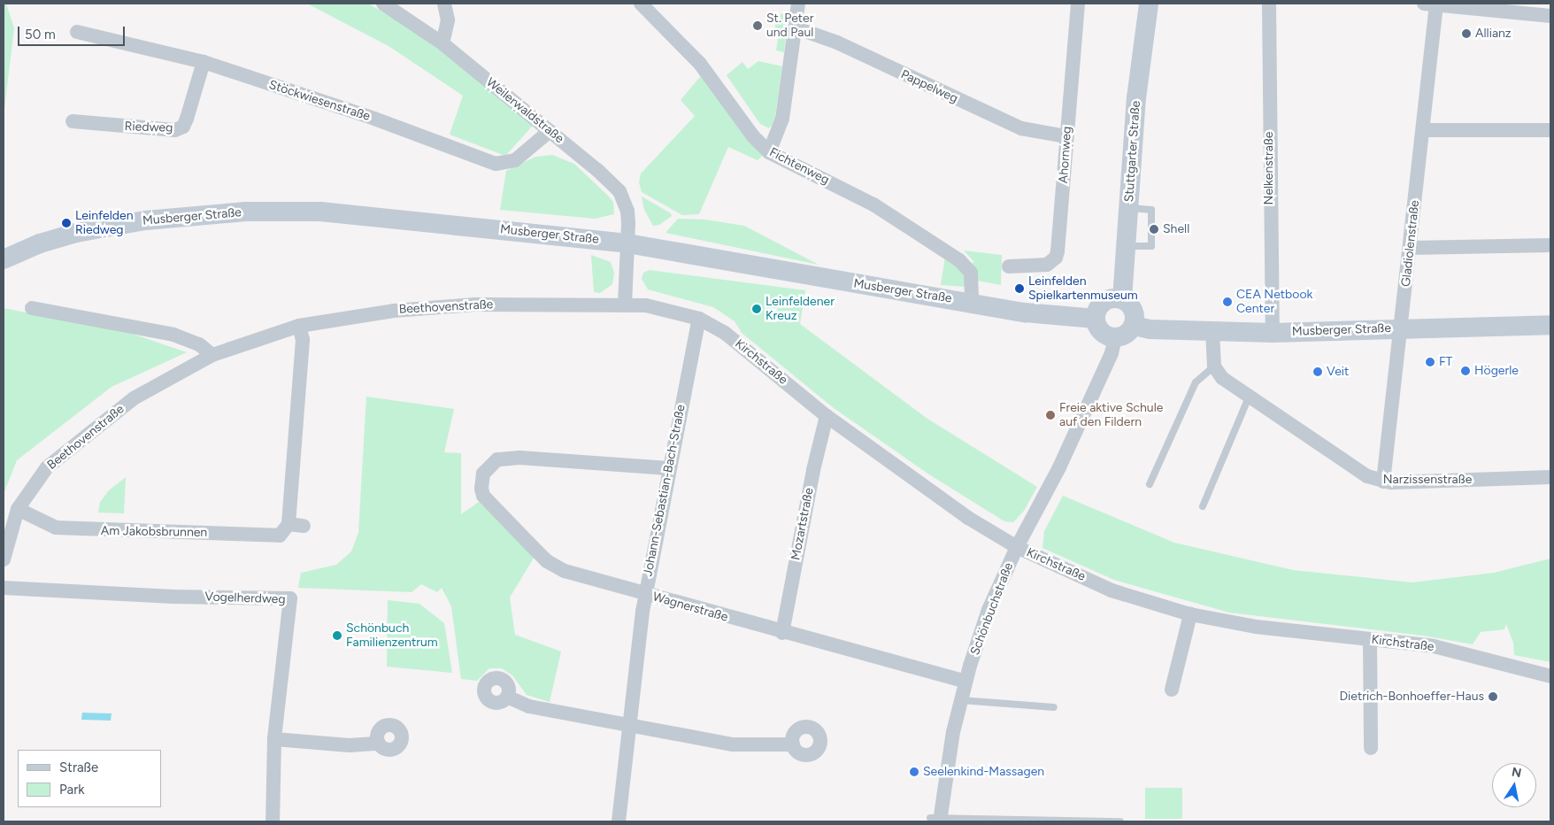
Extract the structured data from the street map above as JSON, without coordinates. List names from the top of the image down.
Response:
{
  "streets": {
    "main road": ["Stuttgarter Straße", "Musberger Straße"],
    "street": [
      "Pappelweg",
      "Stöckwiesenstraße",
      "Weilerwaldstraße",
      "Riedweg",
      "Ahornweg",
      "Fichtenweg",
      "Nelkenstraße",
      "Gladiolenstraße",
      "Beethovenstraße",
      "Kirchstraße",
      "Narzissenstraße",
      "Johann-Sebastian-Bach-Straße",
      "Mozartstraße",
      "Am Jakobsbrunnen",
      "Vogelherdweg",
      "Wagnerstraße",
      "Schönbuchstraße"
    ]
  },
  "crossings": [
    ["Pappelweg", "Ahornweg"],
    ["Stöckwiesenstraße", "Weilerwaldstraße"],
    ["Stöckwiesenstraße", "Riedweg"],
    ["Weilerwaldstraße", "Musberger Straße"],
    ["Stuttgarter Straße", "Musberger Straße"],
    ["Stuttgarter Straße", "Schönbuchstraße"],
    ["Fichtenweg", "Musberger Straße"],
    ["Nelkenstraße", "Musberger Straße"],
    ["Musberger Straße", "Gladiolenstraße"],
    ["Musberger Straße", "Schönbuchstraße"],
    ["Gladiolenstraße", "Narzissenstraße"],
    ["Beethovenstraße", "Kirchstraße"],
    ["Beethovenstraße", "Am Jakobsbrunnen"],
    ["Kirchstraße", "Johann-Sebastian-Bach-Straße"],
    ["Kirchstraße", "Mozartstraße"],
    ["Kirchstraße", "Schönbuchstraße"],
    ["Johann-Sebastian-Bach-Straße", "Wagnerstraße"],
    ["Mozartstraße", "Wagnerstraße"],
    ["Wagnerstraße", "Schönbuchstraße"]
  ],
  "places": [
    "St. Peter und Paul",
    "Allianz",
    "Leinfelden Riedweg",
    "Shell",
    "Leinfelden Spielkartenmuseum",
    "CEA Netbook Center",
    "Leinfeldener Kreuz",
    "FT",
    "Högerle",
    "Veit",
    "Freie aktive Schule auf den Fildern",
    "Schönbuch Familienzentrum",
    "Dietrich-Bonhoeffer-Haus",
    "Seelenkind-Massagen"
  ],
  "legend": ["Straße", "Park"],
  "scale_bar": "50 m",
  "north": "top"
}
